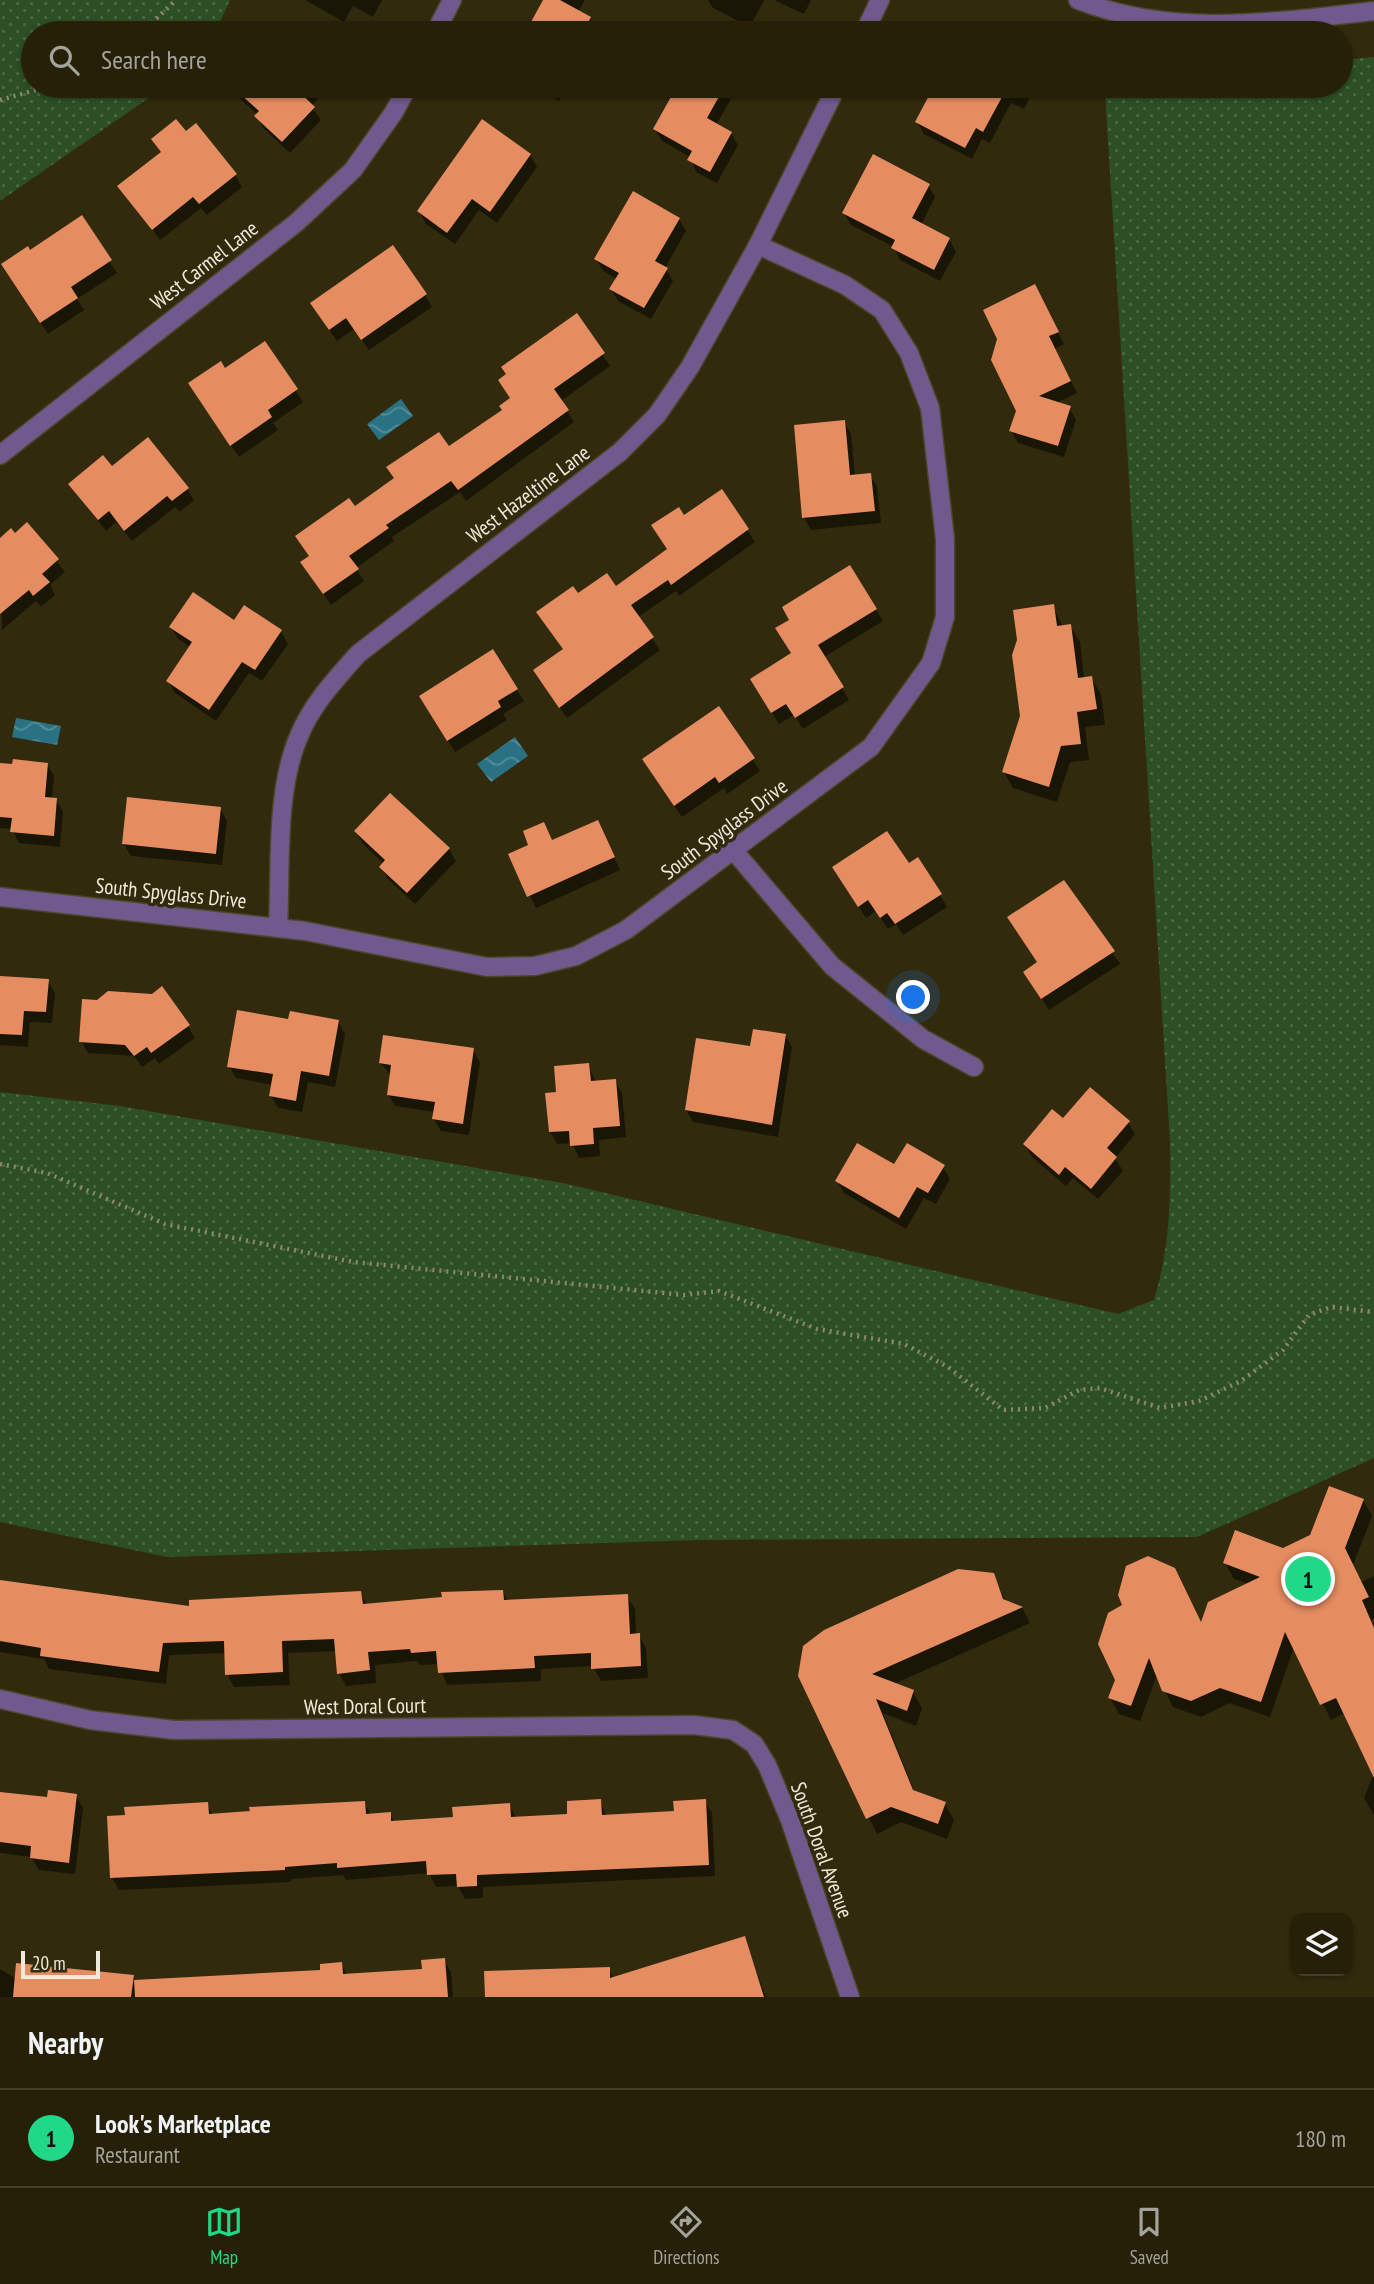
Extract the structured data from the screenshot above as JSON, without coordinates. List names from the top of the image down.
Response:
{
  "streets": {
    "street": [
      "West Carmel Lane",
      "West Hazeltine Lane",
      "South Spyglass Drive",
      "West Doral Court",
      "South Doral Avenue"
    ]
  },
  "crossings": [
    ["West Hazeltine Lane", "South Spyglass Drive"],
    ["West Doral Court", "South Doral Avenue"]
  ],
  "scale_bar": "20 m",
  "page": {
    "search": "Search here",
    "pins": "1",
    "scale": "20 m",
    "heading": "Nearby",
    "list": [
      {
        "mark": "1",
        "name": "Look's Marketplace",
        "note": "Restaurant",
        "value": "180 m"
      }
    ],
    "nav": ["Map", "Directions", "Saved"]
  }
}
